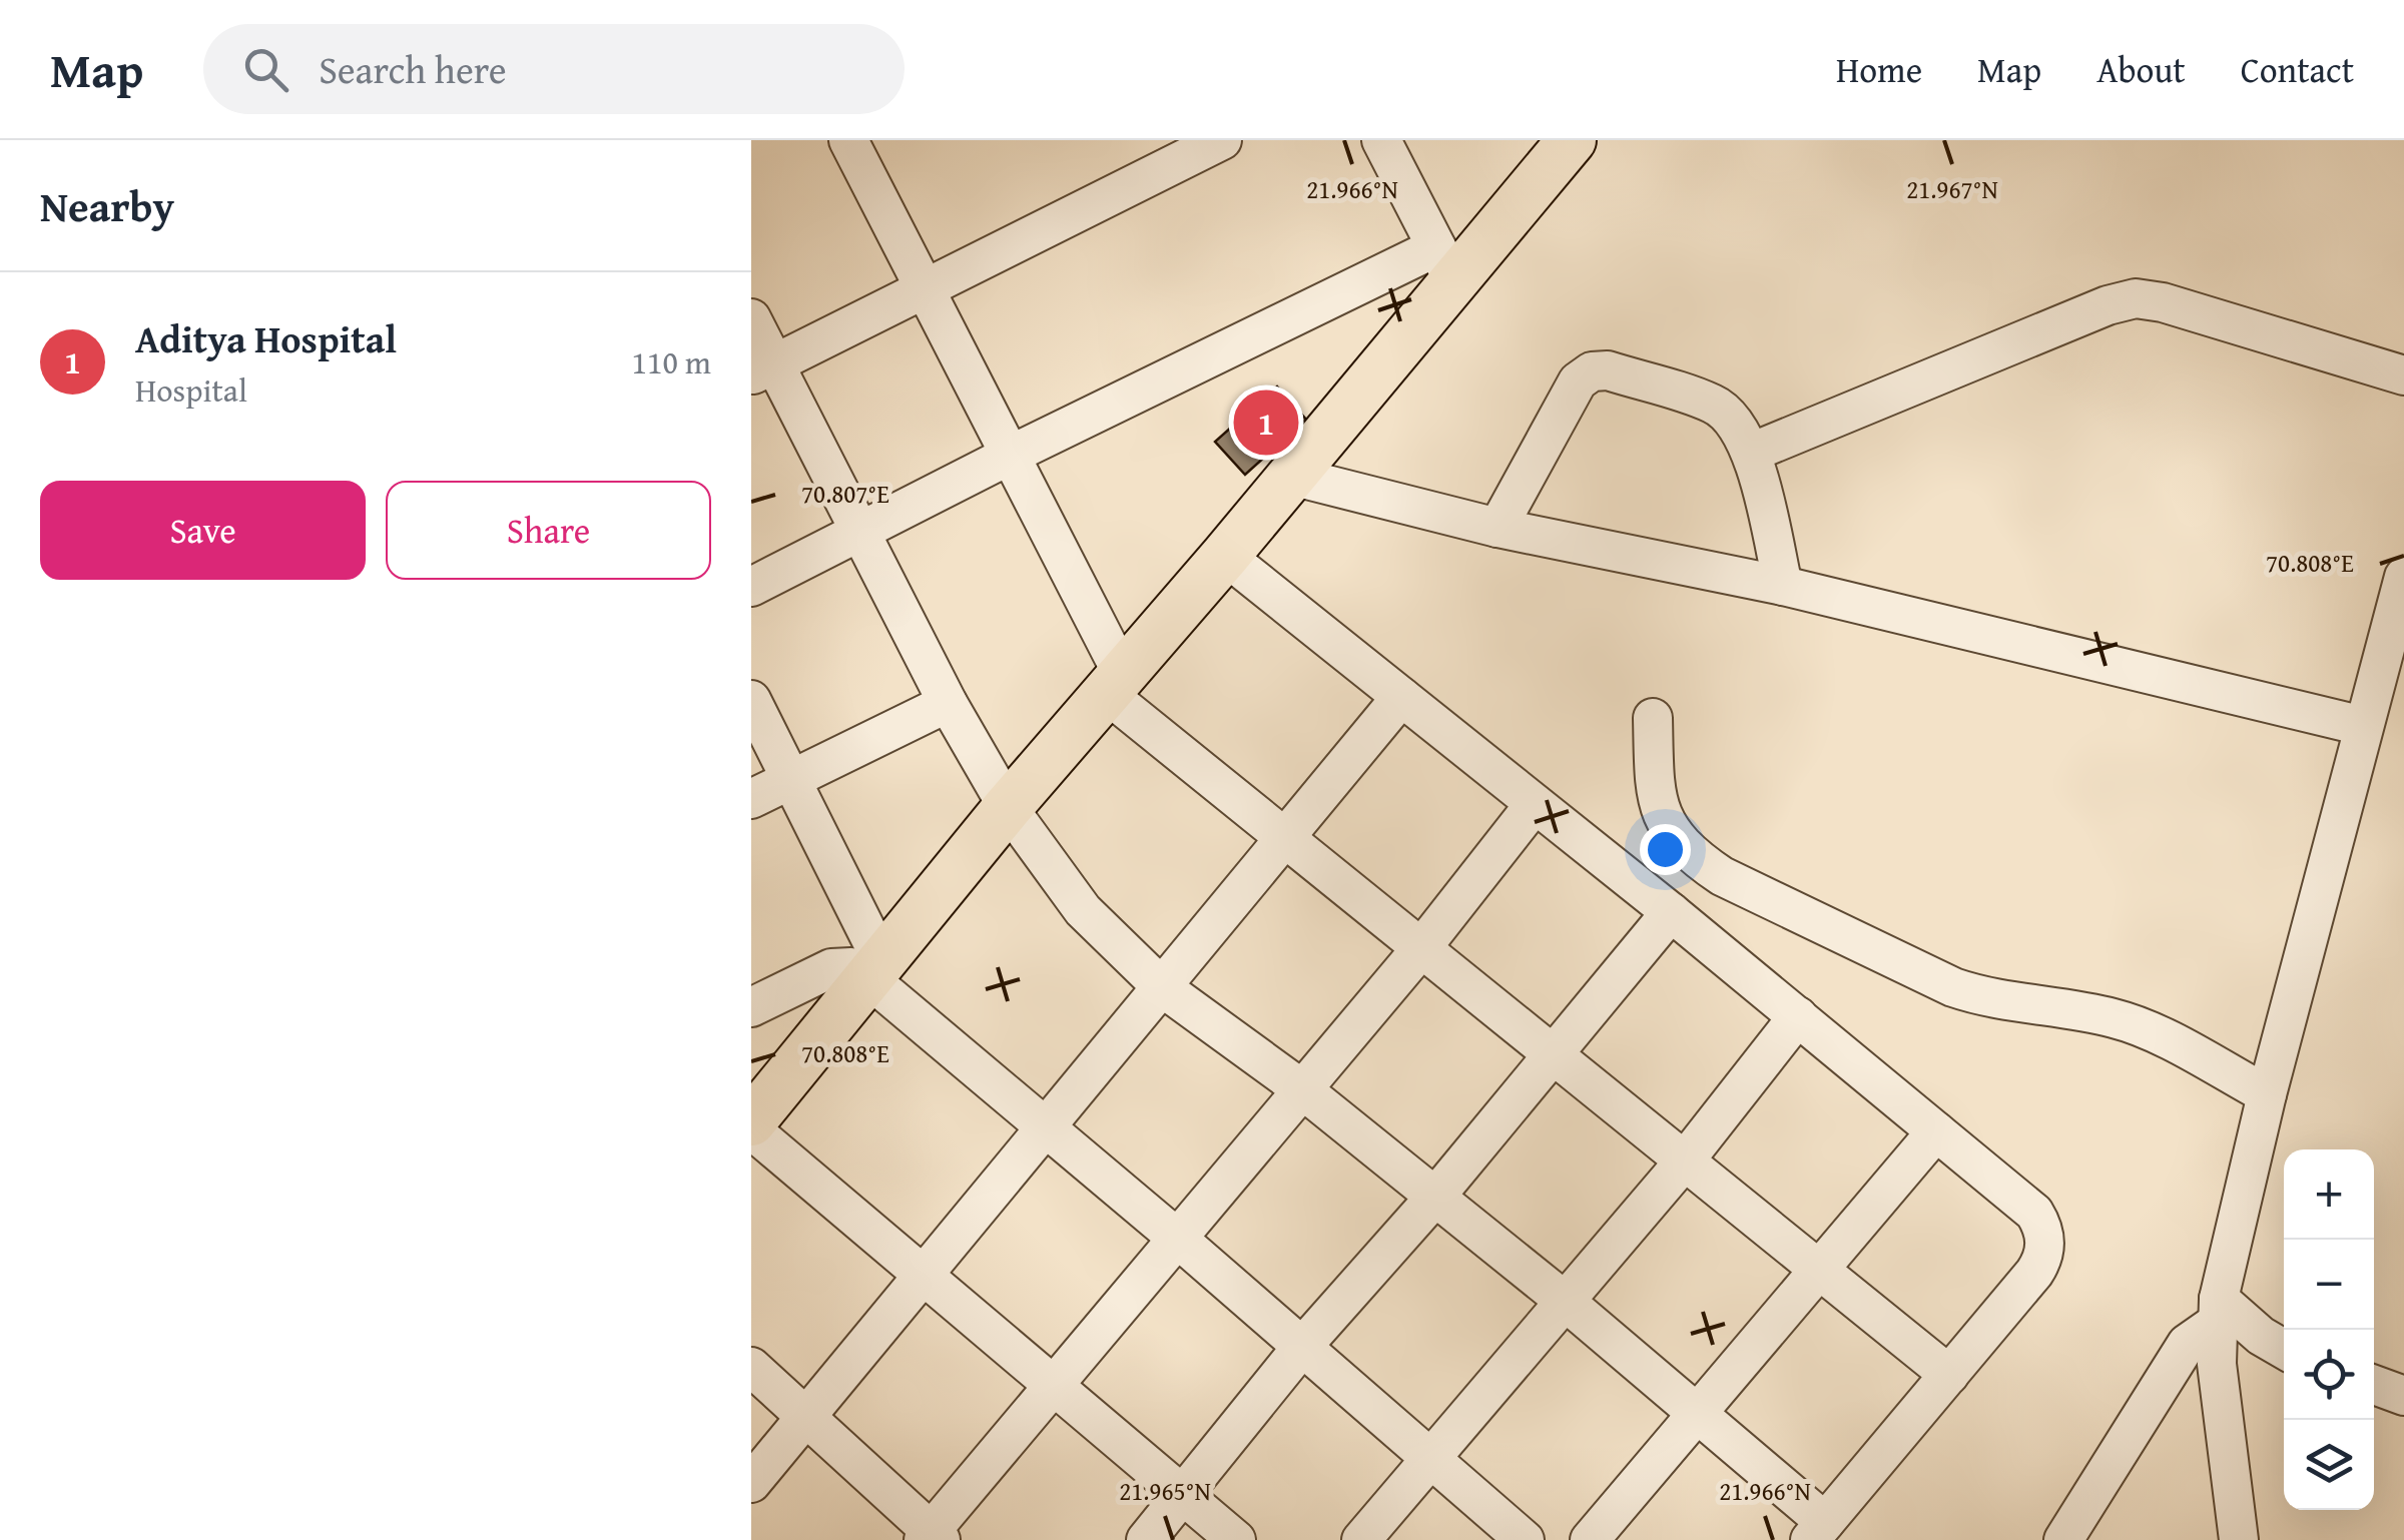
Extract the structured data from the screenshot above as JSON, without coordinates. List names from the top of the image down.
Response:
{
  "page": {
    "header": "Map",
    "search": "Search here",
    "nav": [
      "Home",
      "Map",
      "About",
      "Contact"
    ],
    "heading": "Nearby",
    "list": [
      {
        "mark": "1",
        "name": "Aditya Hospital",
        "note": "Hospital",
        "value": "110 m"
      }
    ],
    "pins": "1",
    "buttons": ["Save", "Share"],
    "map_buttons": ["+", "−"]
  },
  "coordinates": [
    "21.966°N",
    "21.967°N",
    "70.807°E",
    "70.808°E",
    "21.965°N"
  ]
}
